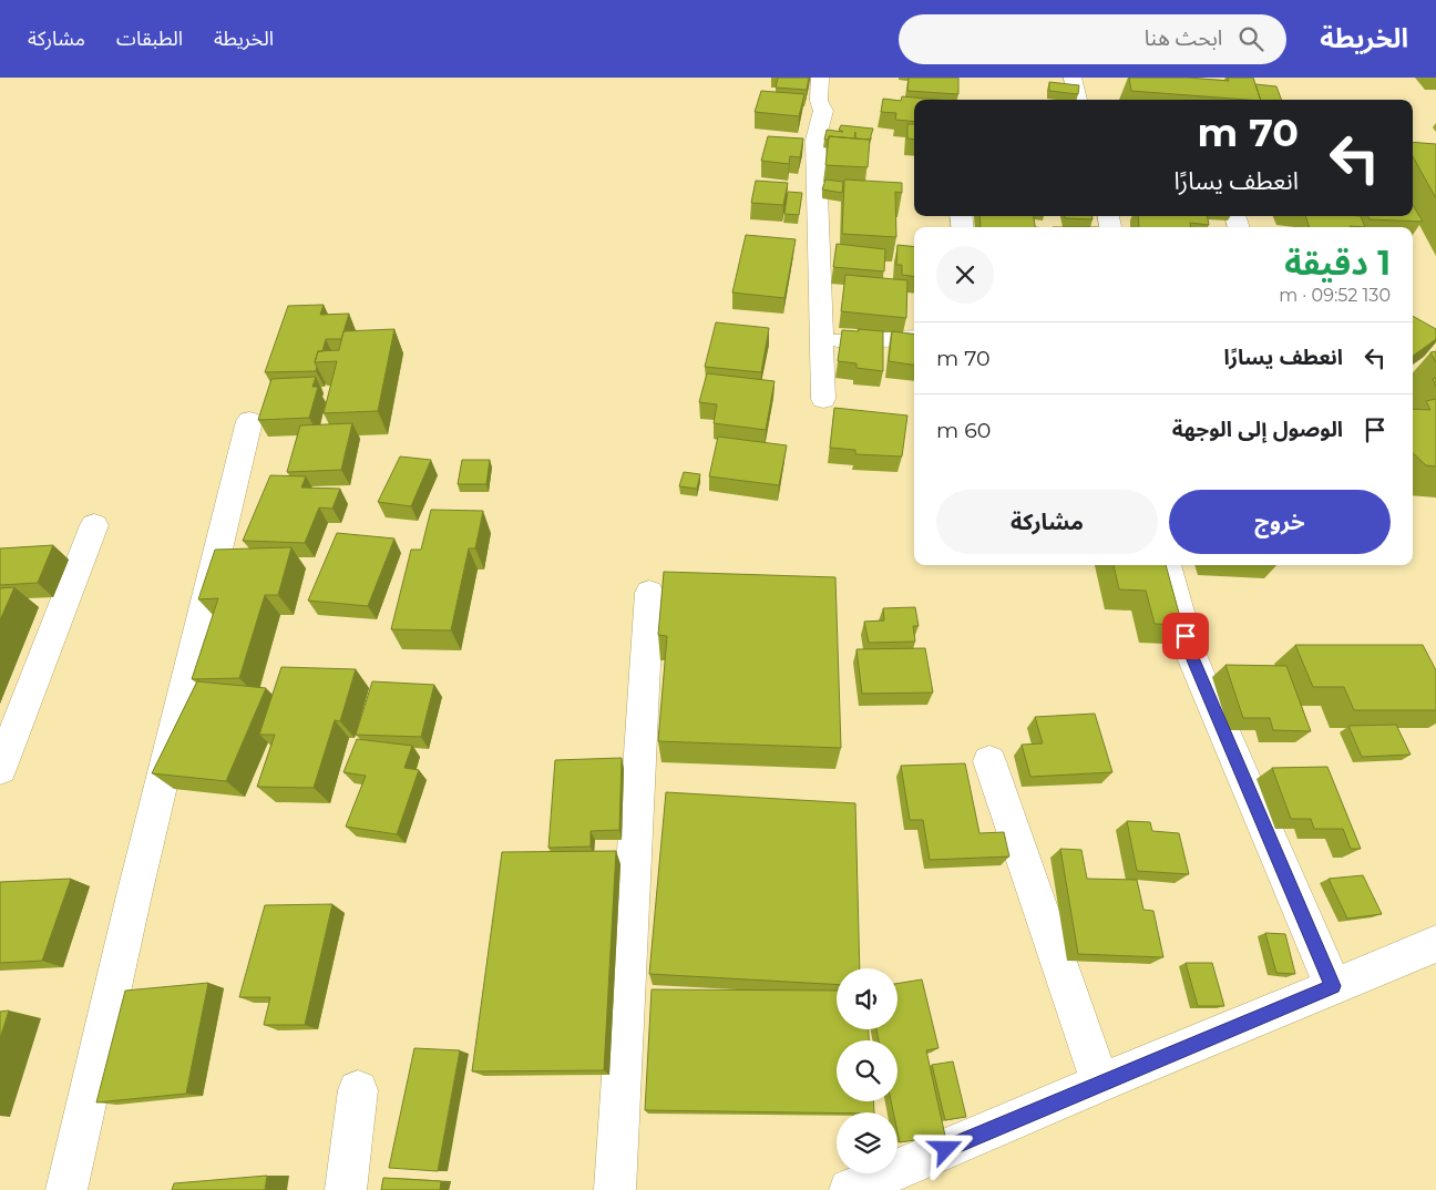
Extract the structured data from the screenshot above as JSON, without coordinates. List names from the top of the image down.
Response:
{
  "page": {
    "header": "الخريطة",
    "search": "ابحث هنا",
    "nav": ["الخريطة", "الطبقات", "مشاركة"],
    "turn": ["70 m", "انعطف يسارًا"],
    "heading": ["1 دقيقة", "130 m · 09:52"],
    "list": [
      {
        "name": "انعطف يسارًا",
        "value": "70 m"
      },
      {
        "name": "الوصول إلى الوجهة",
        "value": "60 m"
      }
    ],
    "buttons": ["خروج", "مشاركة"]
  }
}
